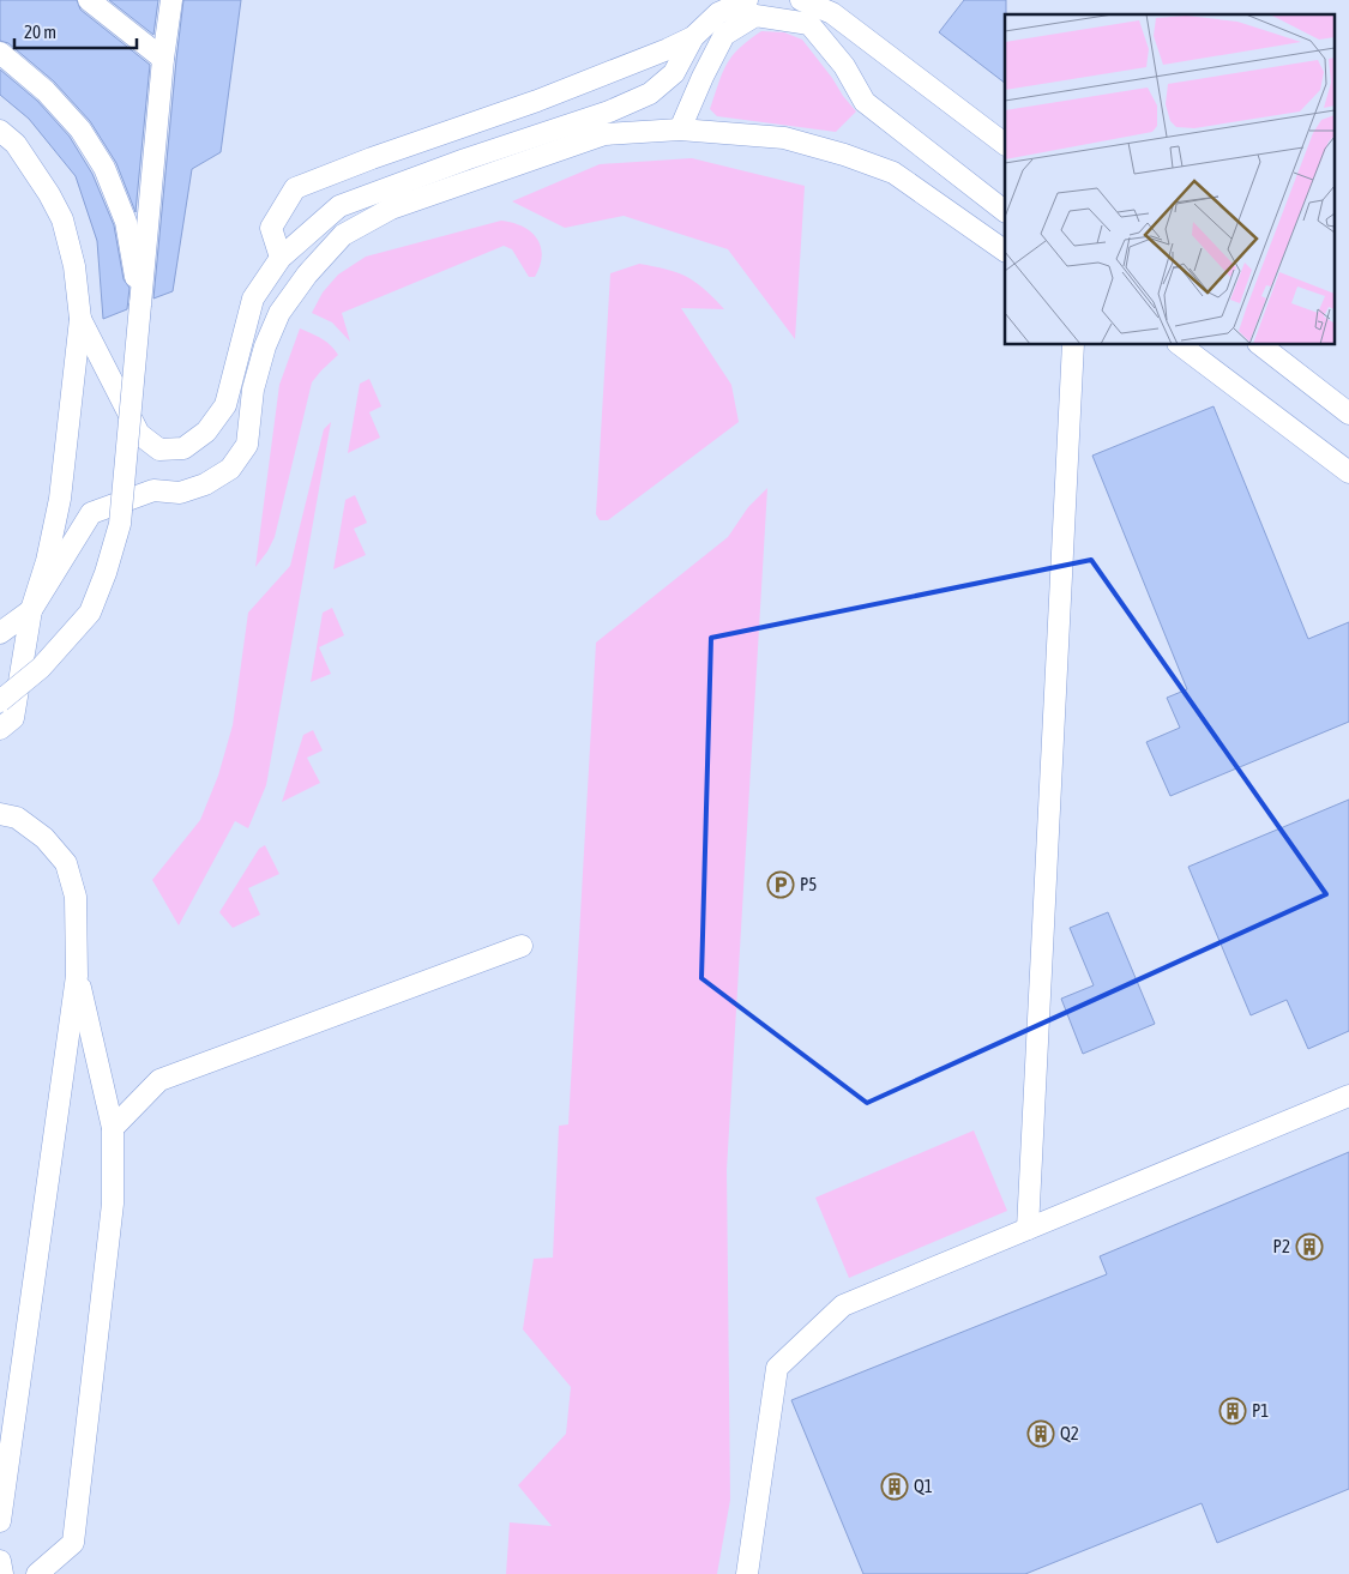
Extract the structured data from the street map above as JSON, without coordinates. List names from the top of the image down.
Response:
{
  "places": {
    "parking": ["P5"],
    "building": [
      "P2",
      "P1",
      "Q2",
      "Q1"
    ]
  },
  "scale_bar": "20 m"
}
